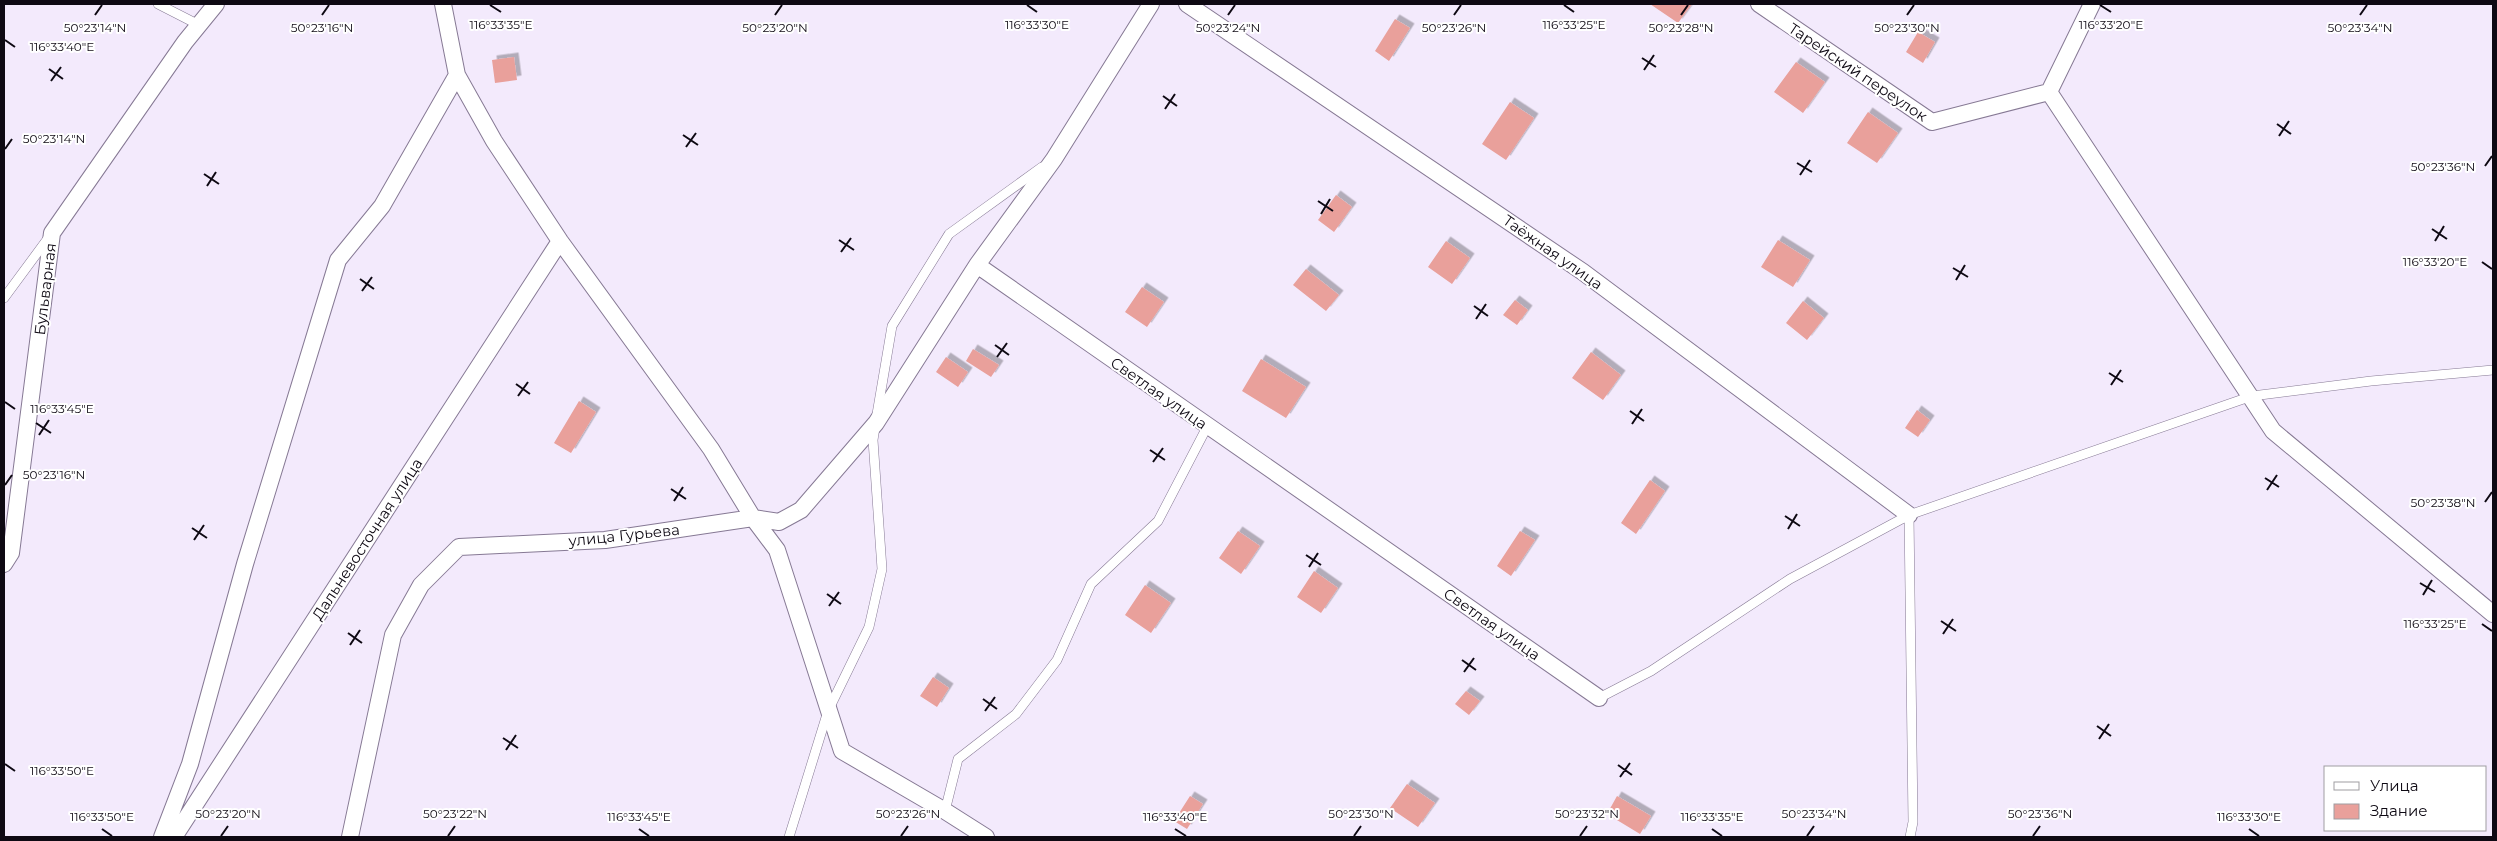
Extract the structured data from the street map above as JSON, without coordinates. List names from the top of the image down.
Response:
{
  "streets": {
    "street": [
      "Тарейский переулок",
      "Таёжная улица",
      "Бульварная",
      "Светлая улица",
      "улица Гурьева",
      "Дальневосточная улица"
    ]
  },
  "crossings": [
    ["Светлая улица", "улица Гурьева"]
  ],
  "legend": ["Улица", "Здание"],
  "coordinates": [
    "116°33'30\"E",
    "116°33'25\"E",
    "116°33'20\"E",
    "116°33'35\"E",
    "50°23'34\"N",
    "50°23'14\"N",
    "50°23'16\"N",
    "50°23'20\"N",
    "50°23'24\"N",
    "50°23'26\"N",
    "50°23'28\"N",
    "50°23'30\"N",
    "116°33'40\"E",
    "50°23'36\"N",
    "116°33'45\"E",
    "50°23'38\"N",
    "116°33'50\"E",
    "50°23'22\"N",
    "50°23'32\"N"
  ]
}
